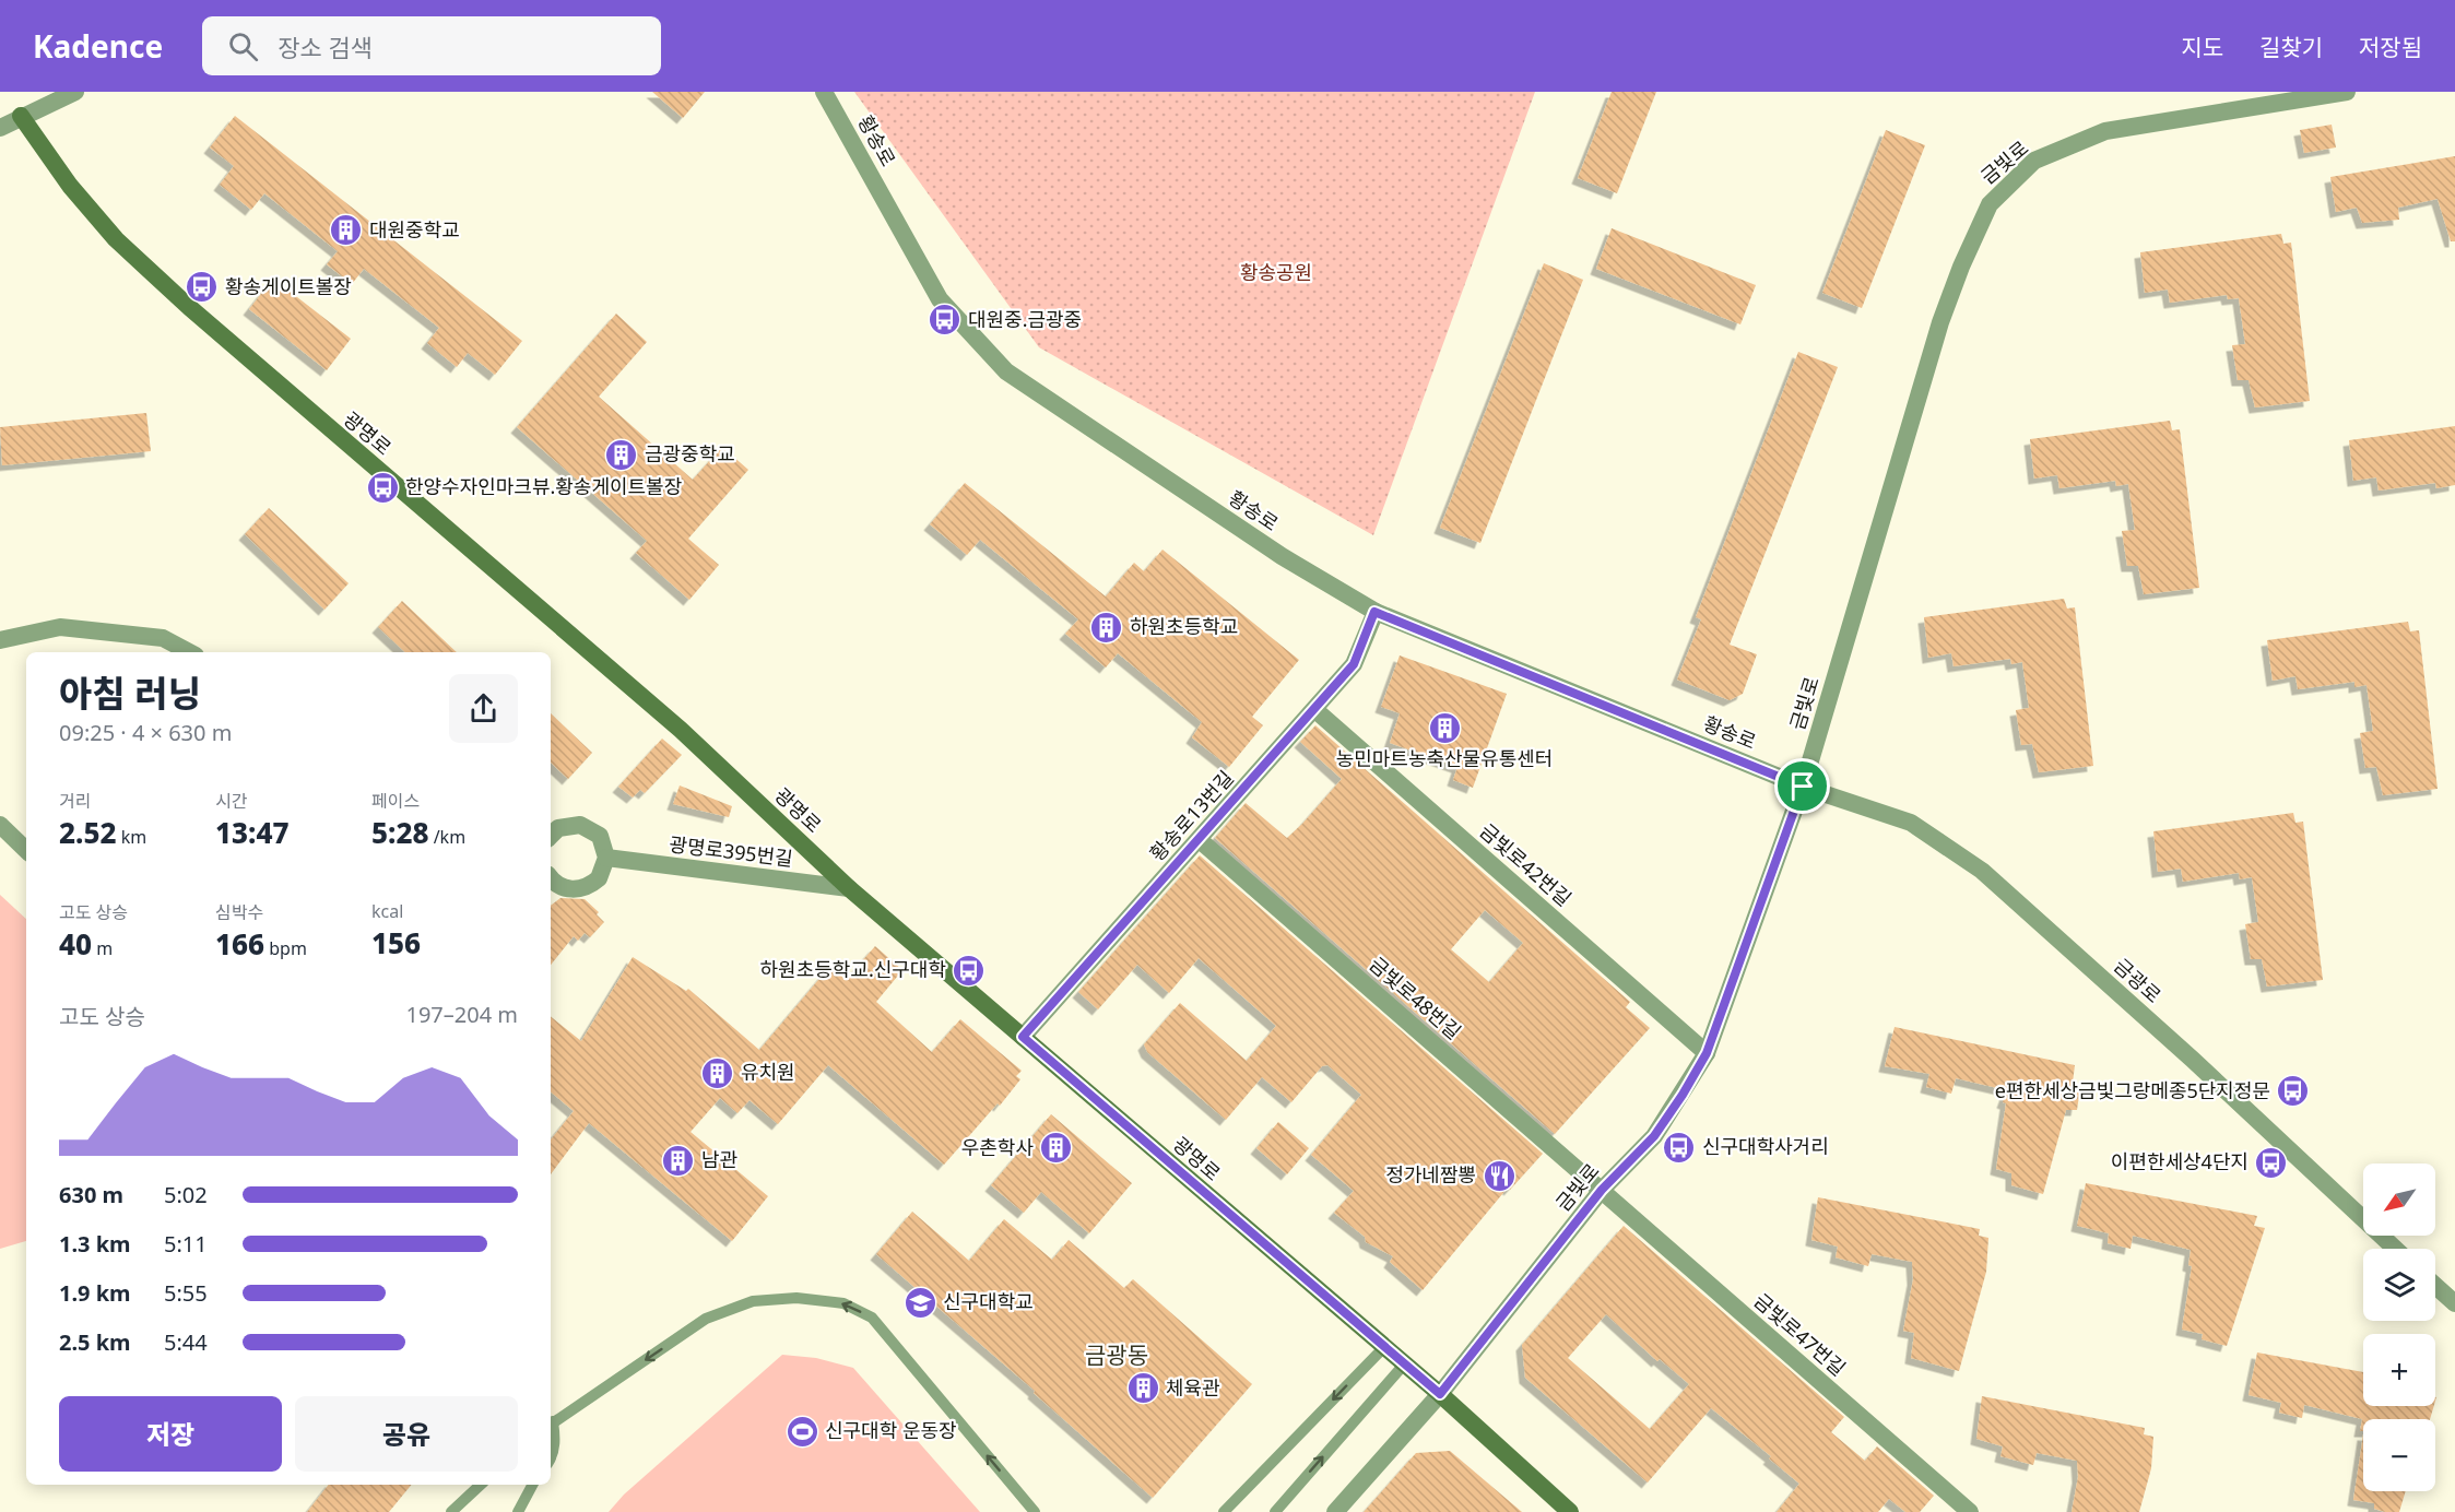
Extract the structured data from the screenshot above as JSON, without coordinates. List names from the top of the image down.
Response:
{
  "streets": {
    "main road": ["광명로"],
    "street": [
      "황송로",
      "금빛로",
      "황송로13번길",
      "광명로395번길",
      "금빛로42번길",
      "금광로",
      "금빛로48번길",
      "금빛로47번길"
    ]
  },
  "crossings": [
    ["황송로", "금빛로"],
    ["황송로", "황송로13번길"],
    ["황송로", "금광로"],
    ["금빛로", "광명로"],
    ["금빛로", "금빛로42번길"],
    ["금빛로", "금광로"],
    ["금빛로", "금빛로48번길"],
    ["금빛로", "금빛로47번길"],
    ["광명로", "황송로13번길"],
    ["광명로", "광명로395번길"],
    ["황송로13번길", "금빛로42번길"],
    ["황송로13번길", "금빛로48번길"],
    ["금빛로48번길", "금빛로47번길"]
  ],
  "districts": ["금광동"],
  "parks": ["황송공원"],
  "places": {
    "building": [
      "대원중학교",
      "금광중학교",
      "하원초등학교",
      "농민마트농축산물유통센터",
      "유치원",
      "우촌학사",
      "남관",
      "체육관"
    ],
    "bus stop": [
      "황송게이트볼장",
      "대원중.금광중",
      "한양수자인마크뷰.황송게이트볼장",
      "하원초등학교.신구대학",
      "e편한세상금빛그랑메종5단지정문",
      "신구대학사거리",
      "이편한세상4단지"
    ],
    "restaurant": ["정가네짬뽕"],
    "school or university": ["신구대학교"],
    "sports": ["신구대학 운동장"]
  },
  "north": "bottom left",
  "page": {
    "header": "Kadence",
    "search": "장소 검색",
    "nav": ["지도", "길찾기", "저장됨"],
    "heading": ["아침 러닝", "09:25 · 4 × 630 m"],
    "stats": [
      ["거리", "2.52 km"],
      ["시간", "13:47"],
      ["페이스", "5:28 /km"],
      ["고도 상승", "40 m"],
      ["심박수", "166 bpm"],
      ["kcal", "156"]
    ],
    "chart": ["고도 상승", "197–204 m"],
    "map_buttons": ["+", "−"],
    "list": [
      {
        "name": "630 m",
        "note": "5:02"
      },
      {
        "name": "1.3 km",
        "note": "5:11"
      },
      {
        "name": "1.9 km",
        "note": "5:55"
      },
      {
        "name": "2.5 km",
        "note": "5:44"
      }
    ],
    "buttons": ["저장", "공유"]
  }
}
